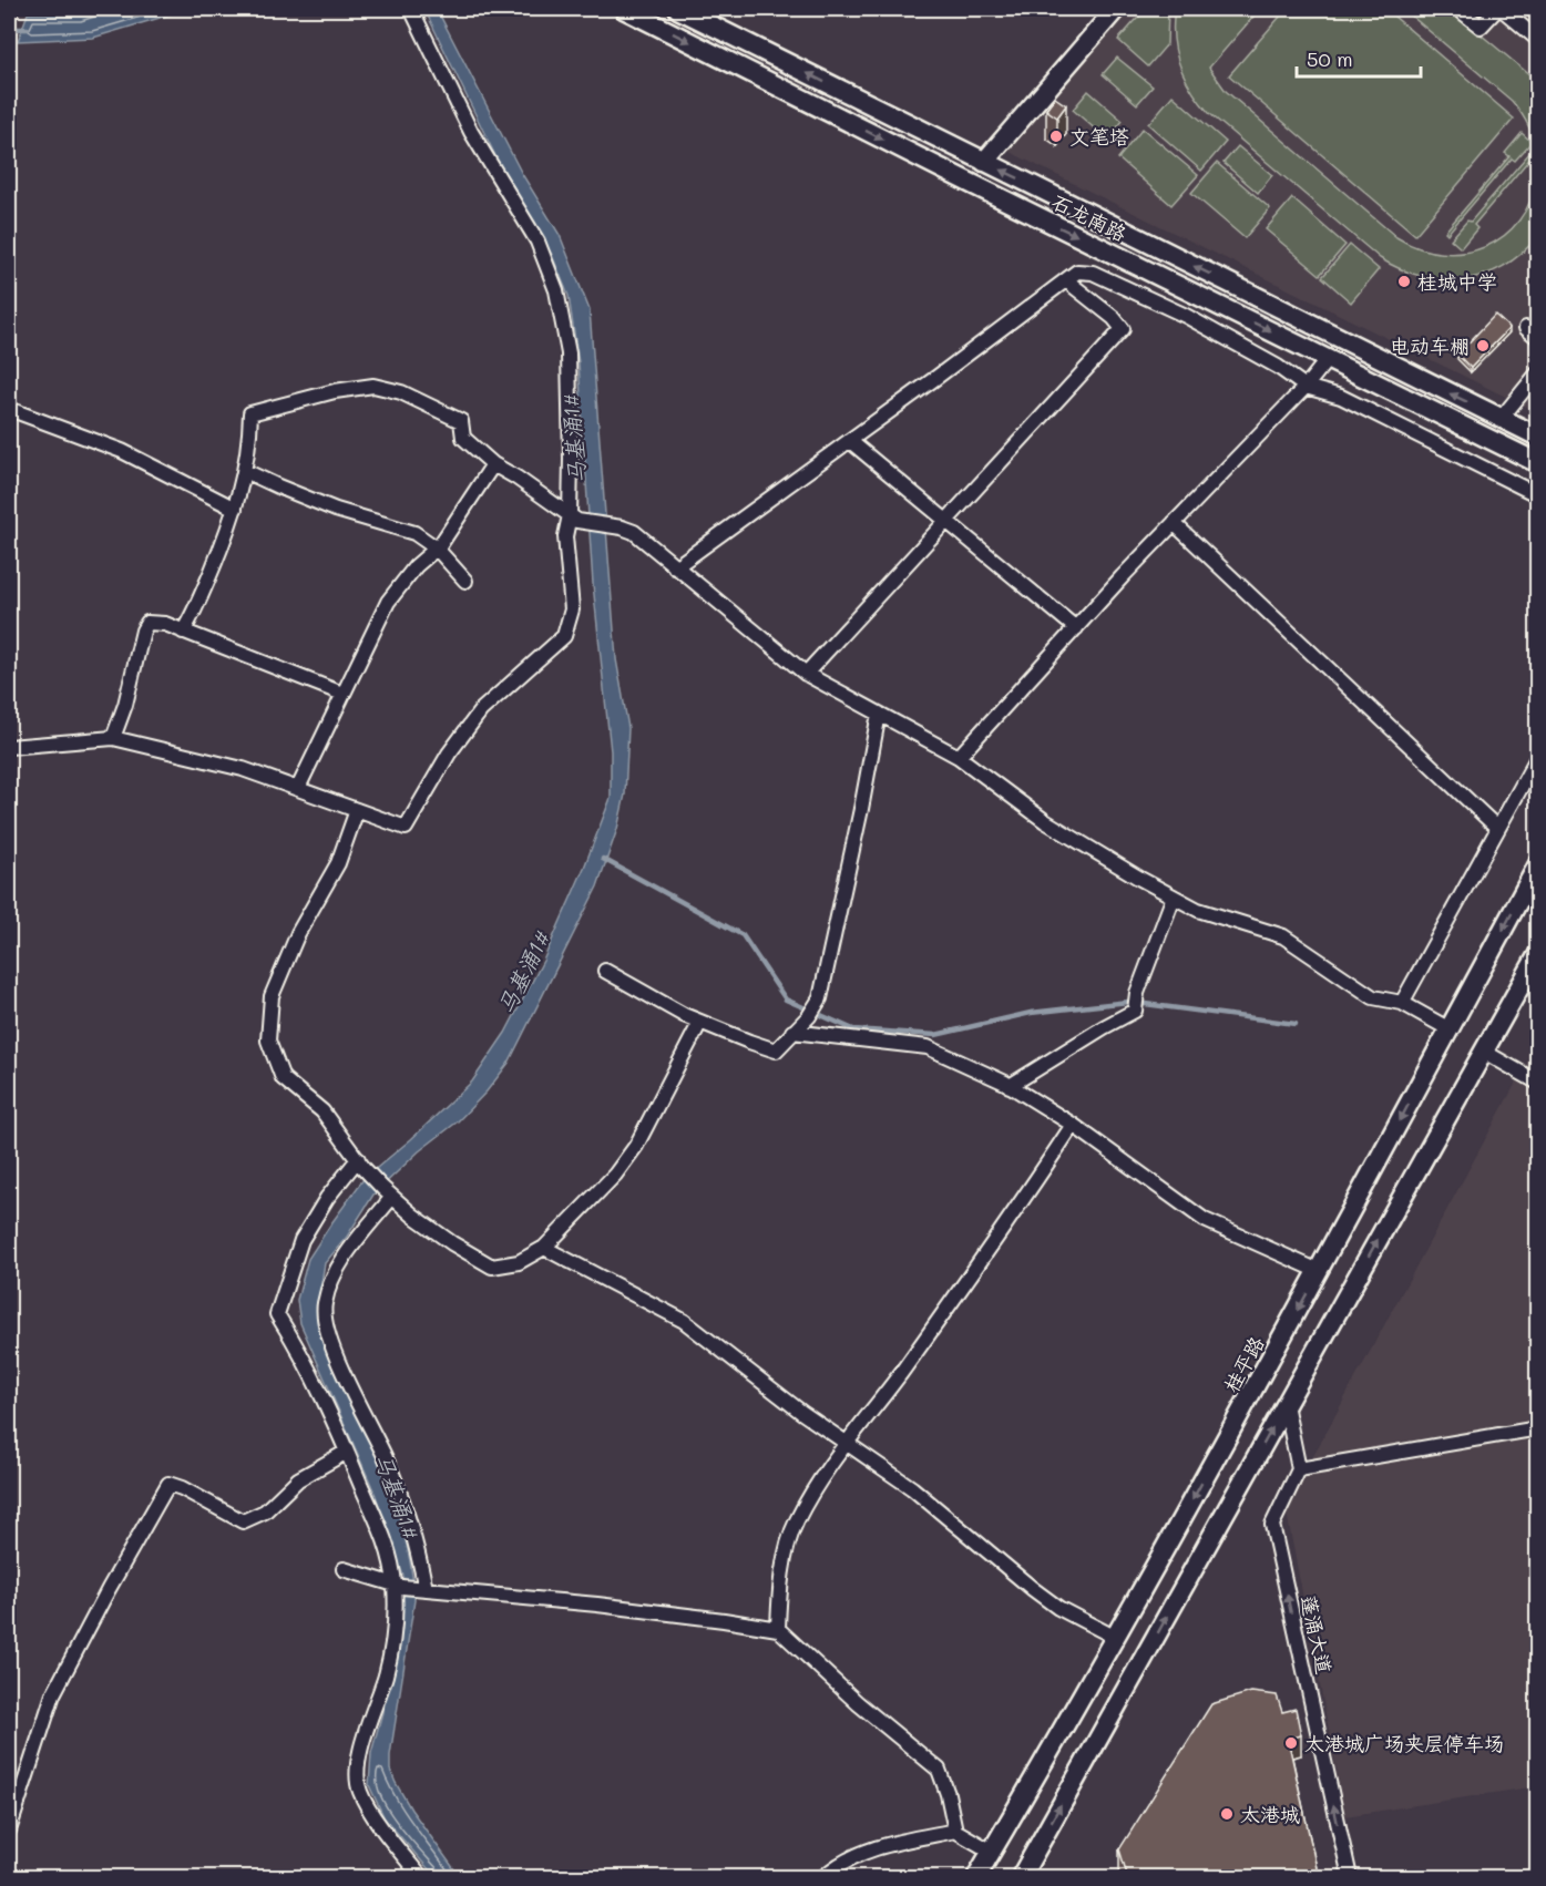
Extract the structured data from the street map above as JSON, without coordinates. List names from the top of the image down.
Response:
{
  "streets": {
    "main road": ["石龙南路", "桂平路"],
    "street": ["蓬涌大道"]
  },
  "one_way": ["蓬涌大道"],
  "water": ["马基涌1#"],
  "places": [
    "文笔塔",
    "桂城中学",
    "电动车棚",
    "太港城广场夹层停车场",
    "太港城"
  ],
  "scale_bar": "50 m"
}
